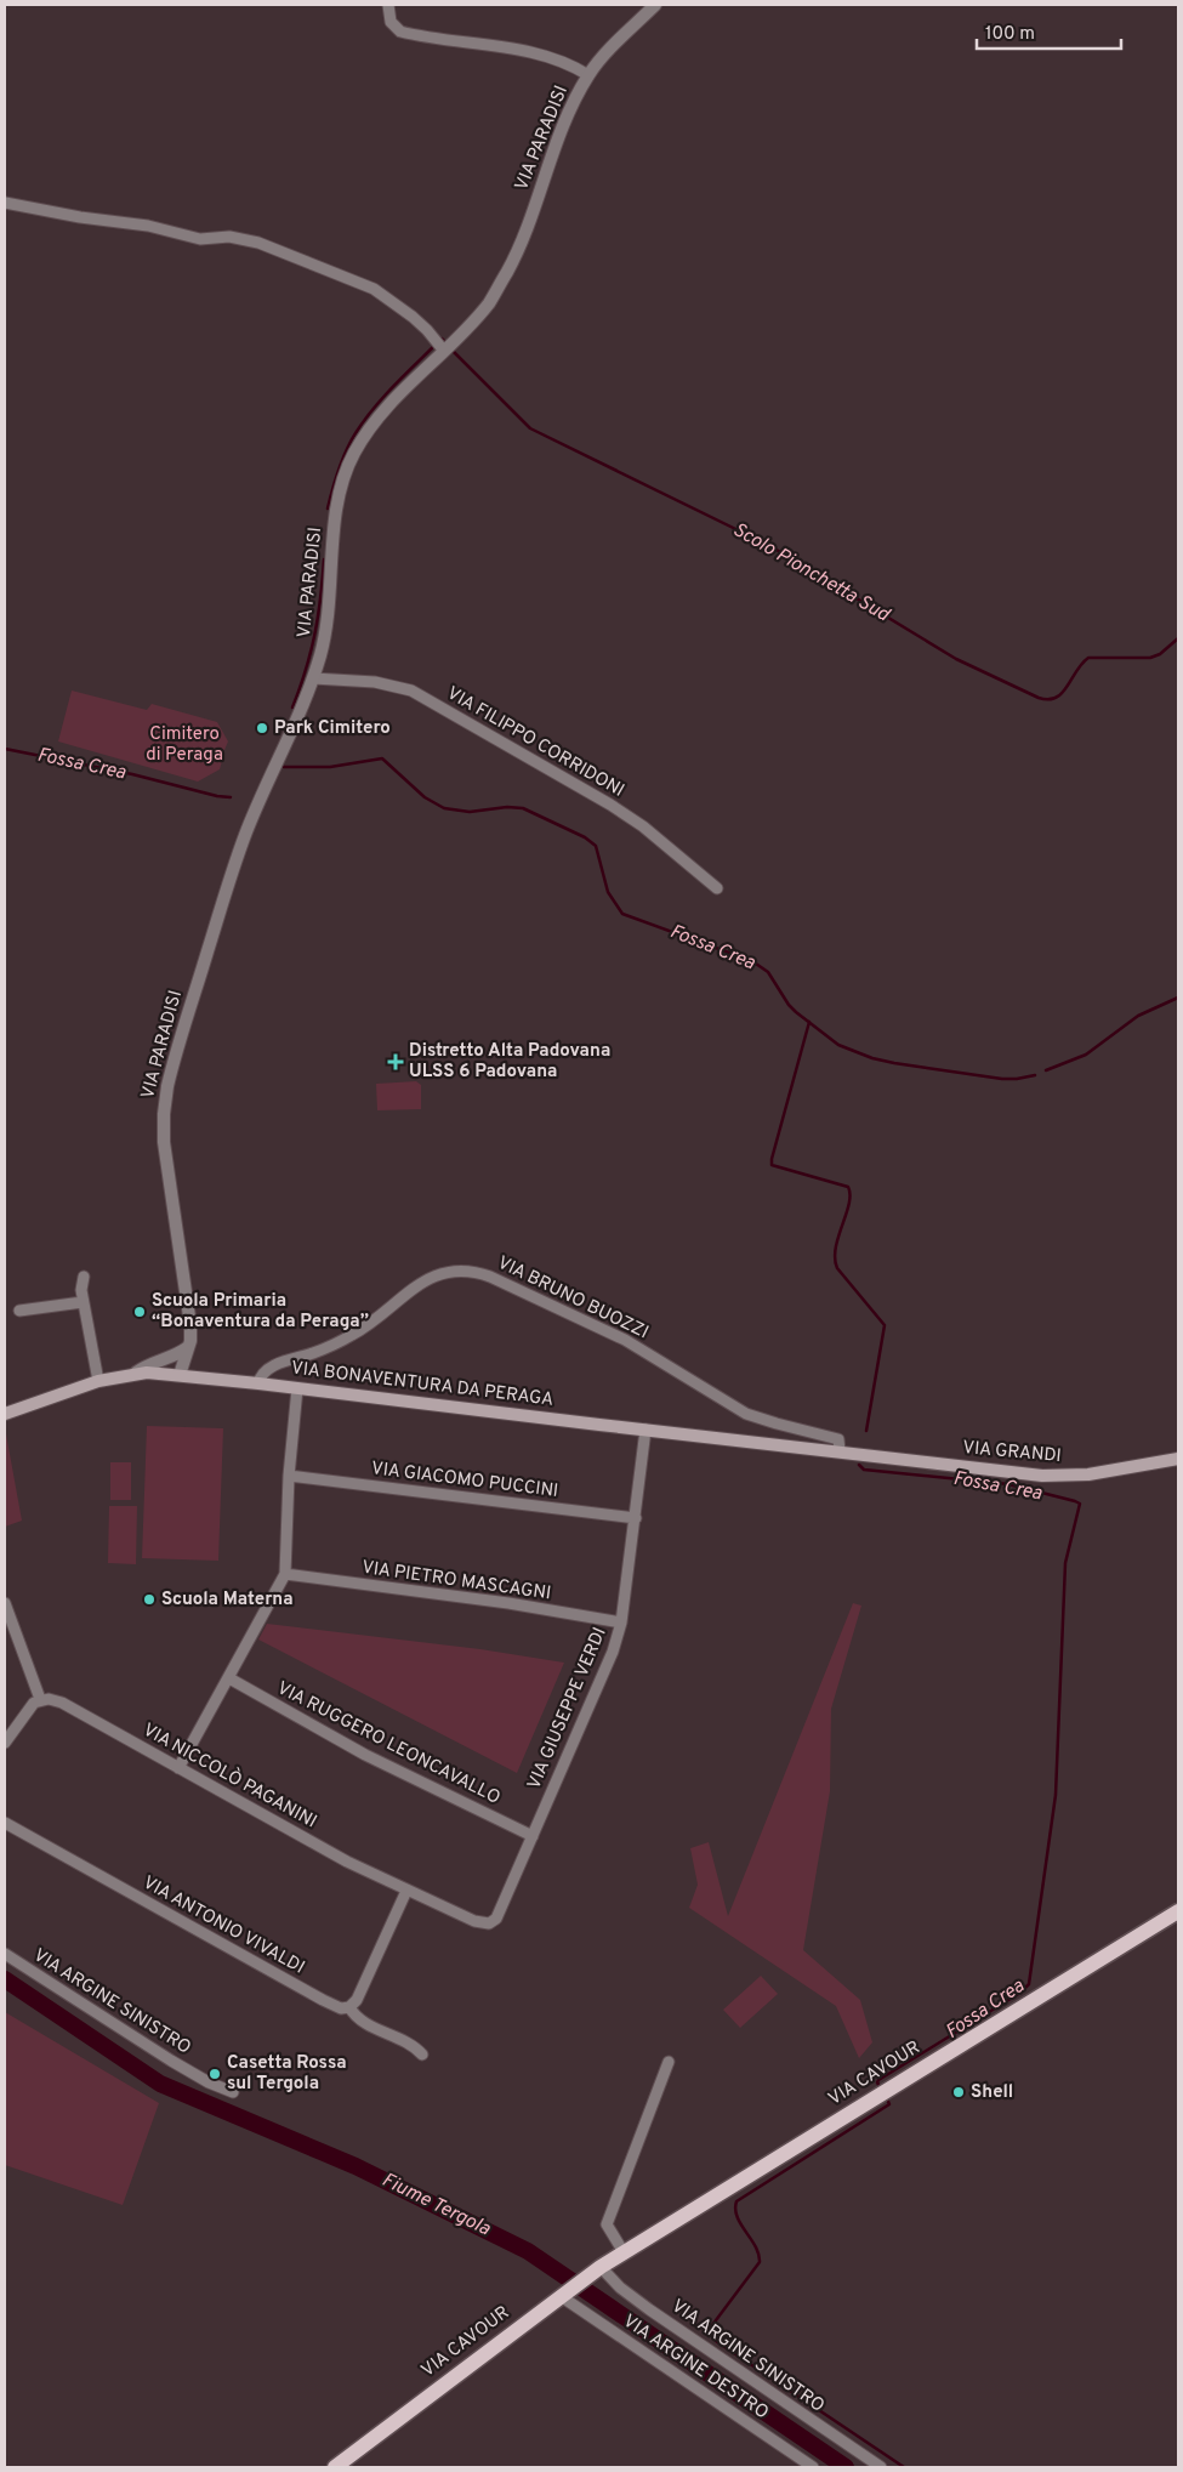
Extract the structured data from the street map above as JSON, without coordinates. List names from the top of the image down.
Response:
{
  "streets": {
    "main road": ["VIA BONAVENTURA DA PERAGA", "VIA GRANDI", "VIA CAVOUR"],
    "street": [
      "VIA PARADISI",
      "VIA FILIPPO CORRIDONI",
      "VIA BRUNO BUOZZI",
      "VIA GIACOMO PUCCINI",
      "VIA PIETRO MASCAGNI",
      "VIA GIUSEPPE VERDI",
      "VIA RUGGERO LEONCAVALLO",
      "VIA NICCOLÒ PAGANINI",
      "VIA ANTONIO VIVALDI",
      "VIA ARGINE SINISTRO",
      "VIA ARGINE DESTRO"
    ]
  },
  "crossings": [
    ["VIA PARADISI", "VIA FILIPPO CORRIDONI"],
    ["VIA PARADISI", "VIA BONAVENTURA DA PERAGA"],
    ["VIA BRUNO BUOZZI", "VIA BONAVENTURA DA PERAGA"],
    ["VIA BRUNO BUOZZI", "VIA GRANDI"],
    ["VIA BONAVENTURA DA PERAGA", "VIA GRANDI"],
    ["VIA BONAVENTURA DA PERAGA", "VIA GIUSEPPE VERDI"],
    ["VIA GIACOMO PUCCINI", "VIA GIUSEPPE VERDI"],
    ["VIA PIETRO MASCAGNI", "VIA GIUSEPPE VERDI"],
    ["VIA GIUSEPPE VERDI", "VIA RUGGERO LEONCAVALLO"],
    ["VIA GIUSEPPE VERDI", "VIA NICCOLÒ PAGANINI"],
    ["VIA ARGINE SINISTRO", "VIA CAVOUR"],
    ["VIA CAVOUR", "VIA ARGINE DESTRO"]
  ],
  "water": ["Scolo Pionchetta Sud", "Fossa Crea", "Fiume Tergola"],
  "parks": ["Cimitero di Peraga"],
  "places": {
    "other": [
      "Park Cimitero",
      "Scuola Primaria “Bonaventura da Peraga”",
      "Scuola Materna",
      "Casetta Rossa sul Tergola",
      "Shell"
    ],
    "health": ["Distretto Alta Padovana ULSS 6 Padovana"]
  },
  "scale_bar": "100 m"
}
